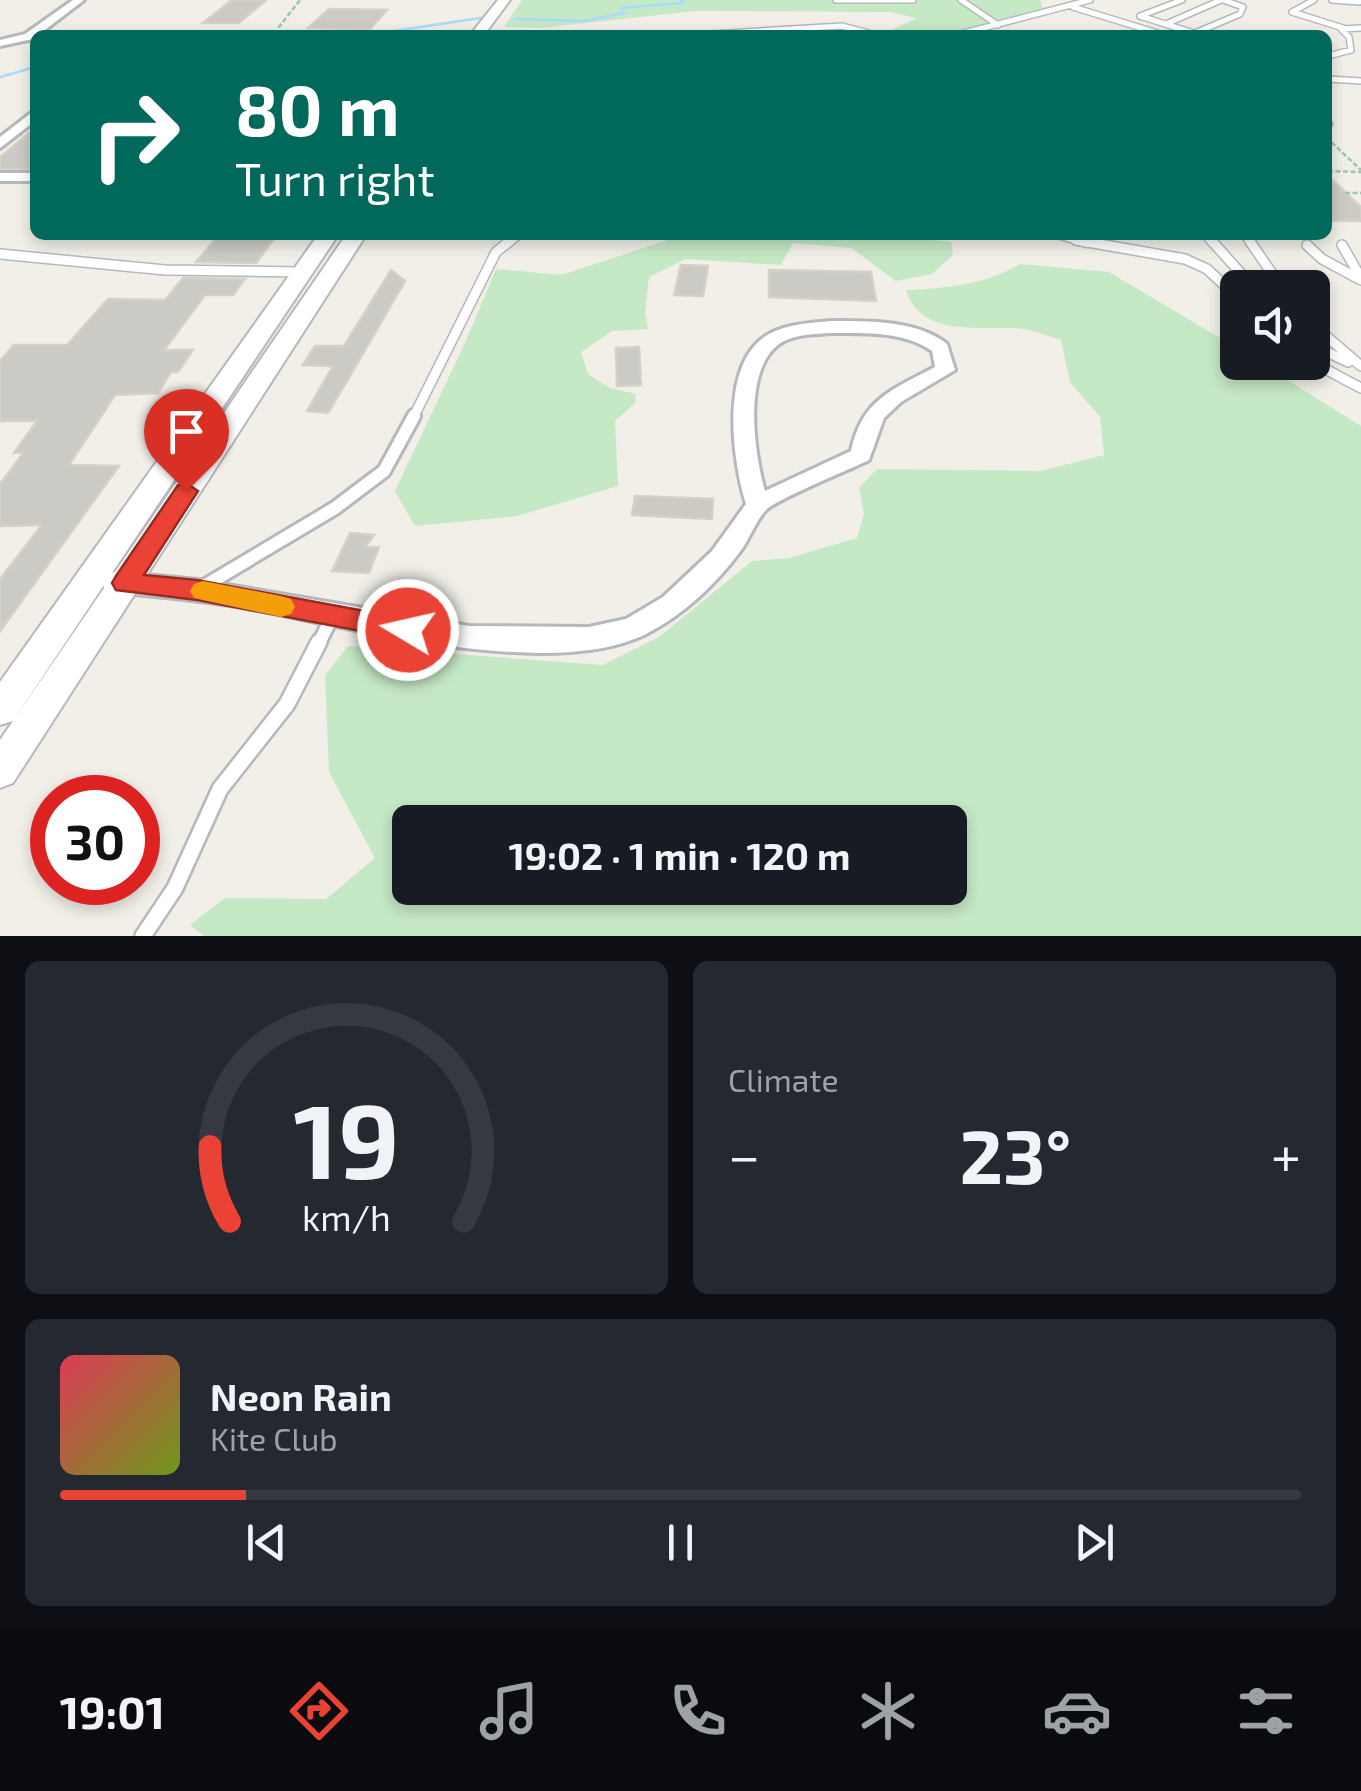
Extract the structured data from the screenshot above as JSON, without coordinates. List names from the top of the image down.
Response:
{
  "page": {
    "turn": ["80 m", "Turn right"],
    "limit": "30",
    "trip": "19:02 · 1 min · 120 m",
    "tile": "Climate",
    "heat": ["−", "23°", "+"],
    "song": ["Neon Rain", "Kite Club"],
    "tabs": "19:01",
    "gauge": ["19", "km/h"]
  }
}
